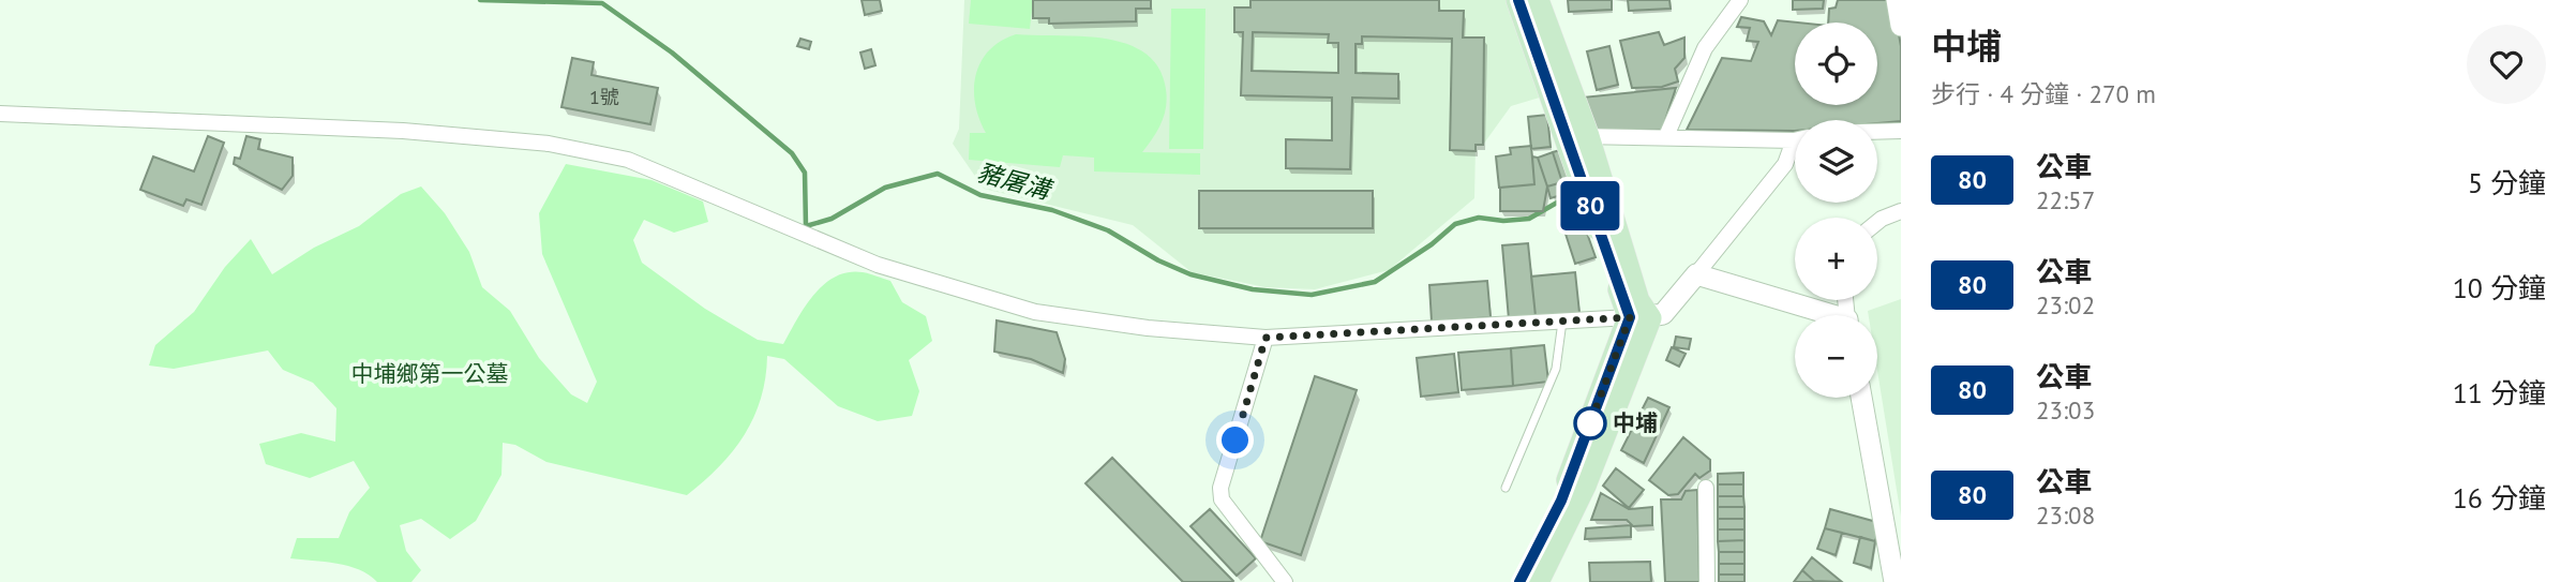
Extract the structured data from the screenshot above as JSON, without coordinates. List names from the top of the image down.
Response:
{
  "water": ["豬屠溝"],
  "parks": ["中埔鄉第一公墓"],
  "places": ["中埔"],
  "lines": ["bus line 80"],
  "house_numbers": ["1號"],
  "page": {
    "on_map": "80",
    "heading": ["中埔", "步行 · 4 分鐘 · 270 m"],
    "map_buttons": ["+", "−"],
    "list": [
      {
        "mark": "80",
        "name": "公車",
        "note": "22:57",
        "value": "5 分鐘"
      },
      {
        "mark": "80",
        "name": "公車",
        "note": "23:02",
        "value": "10 分鐘"
      },
      {
        "mark": "80",
        "name": "公車",
        "note": "23:03",
        "value": "11 分鐘"
      },
      {
        "mark": "80",
        "name": "公車",
        "note": "23:08",
        "value": "16 分鐘"
      }
    ]
  }
}
